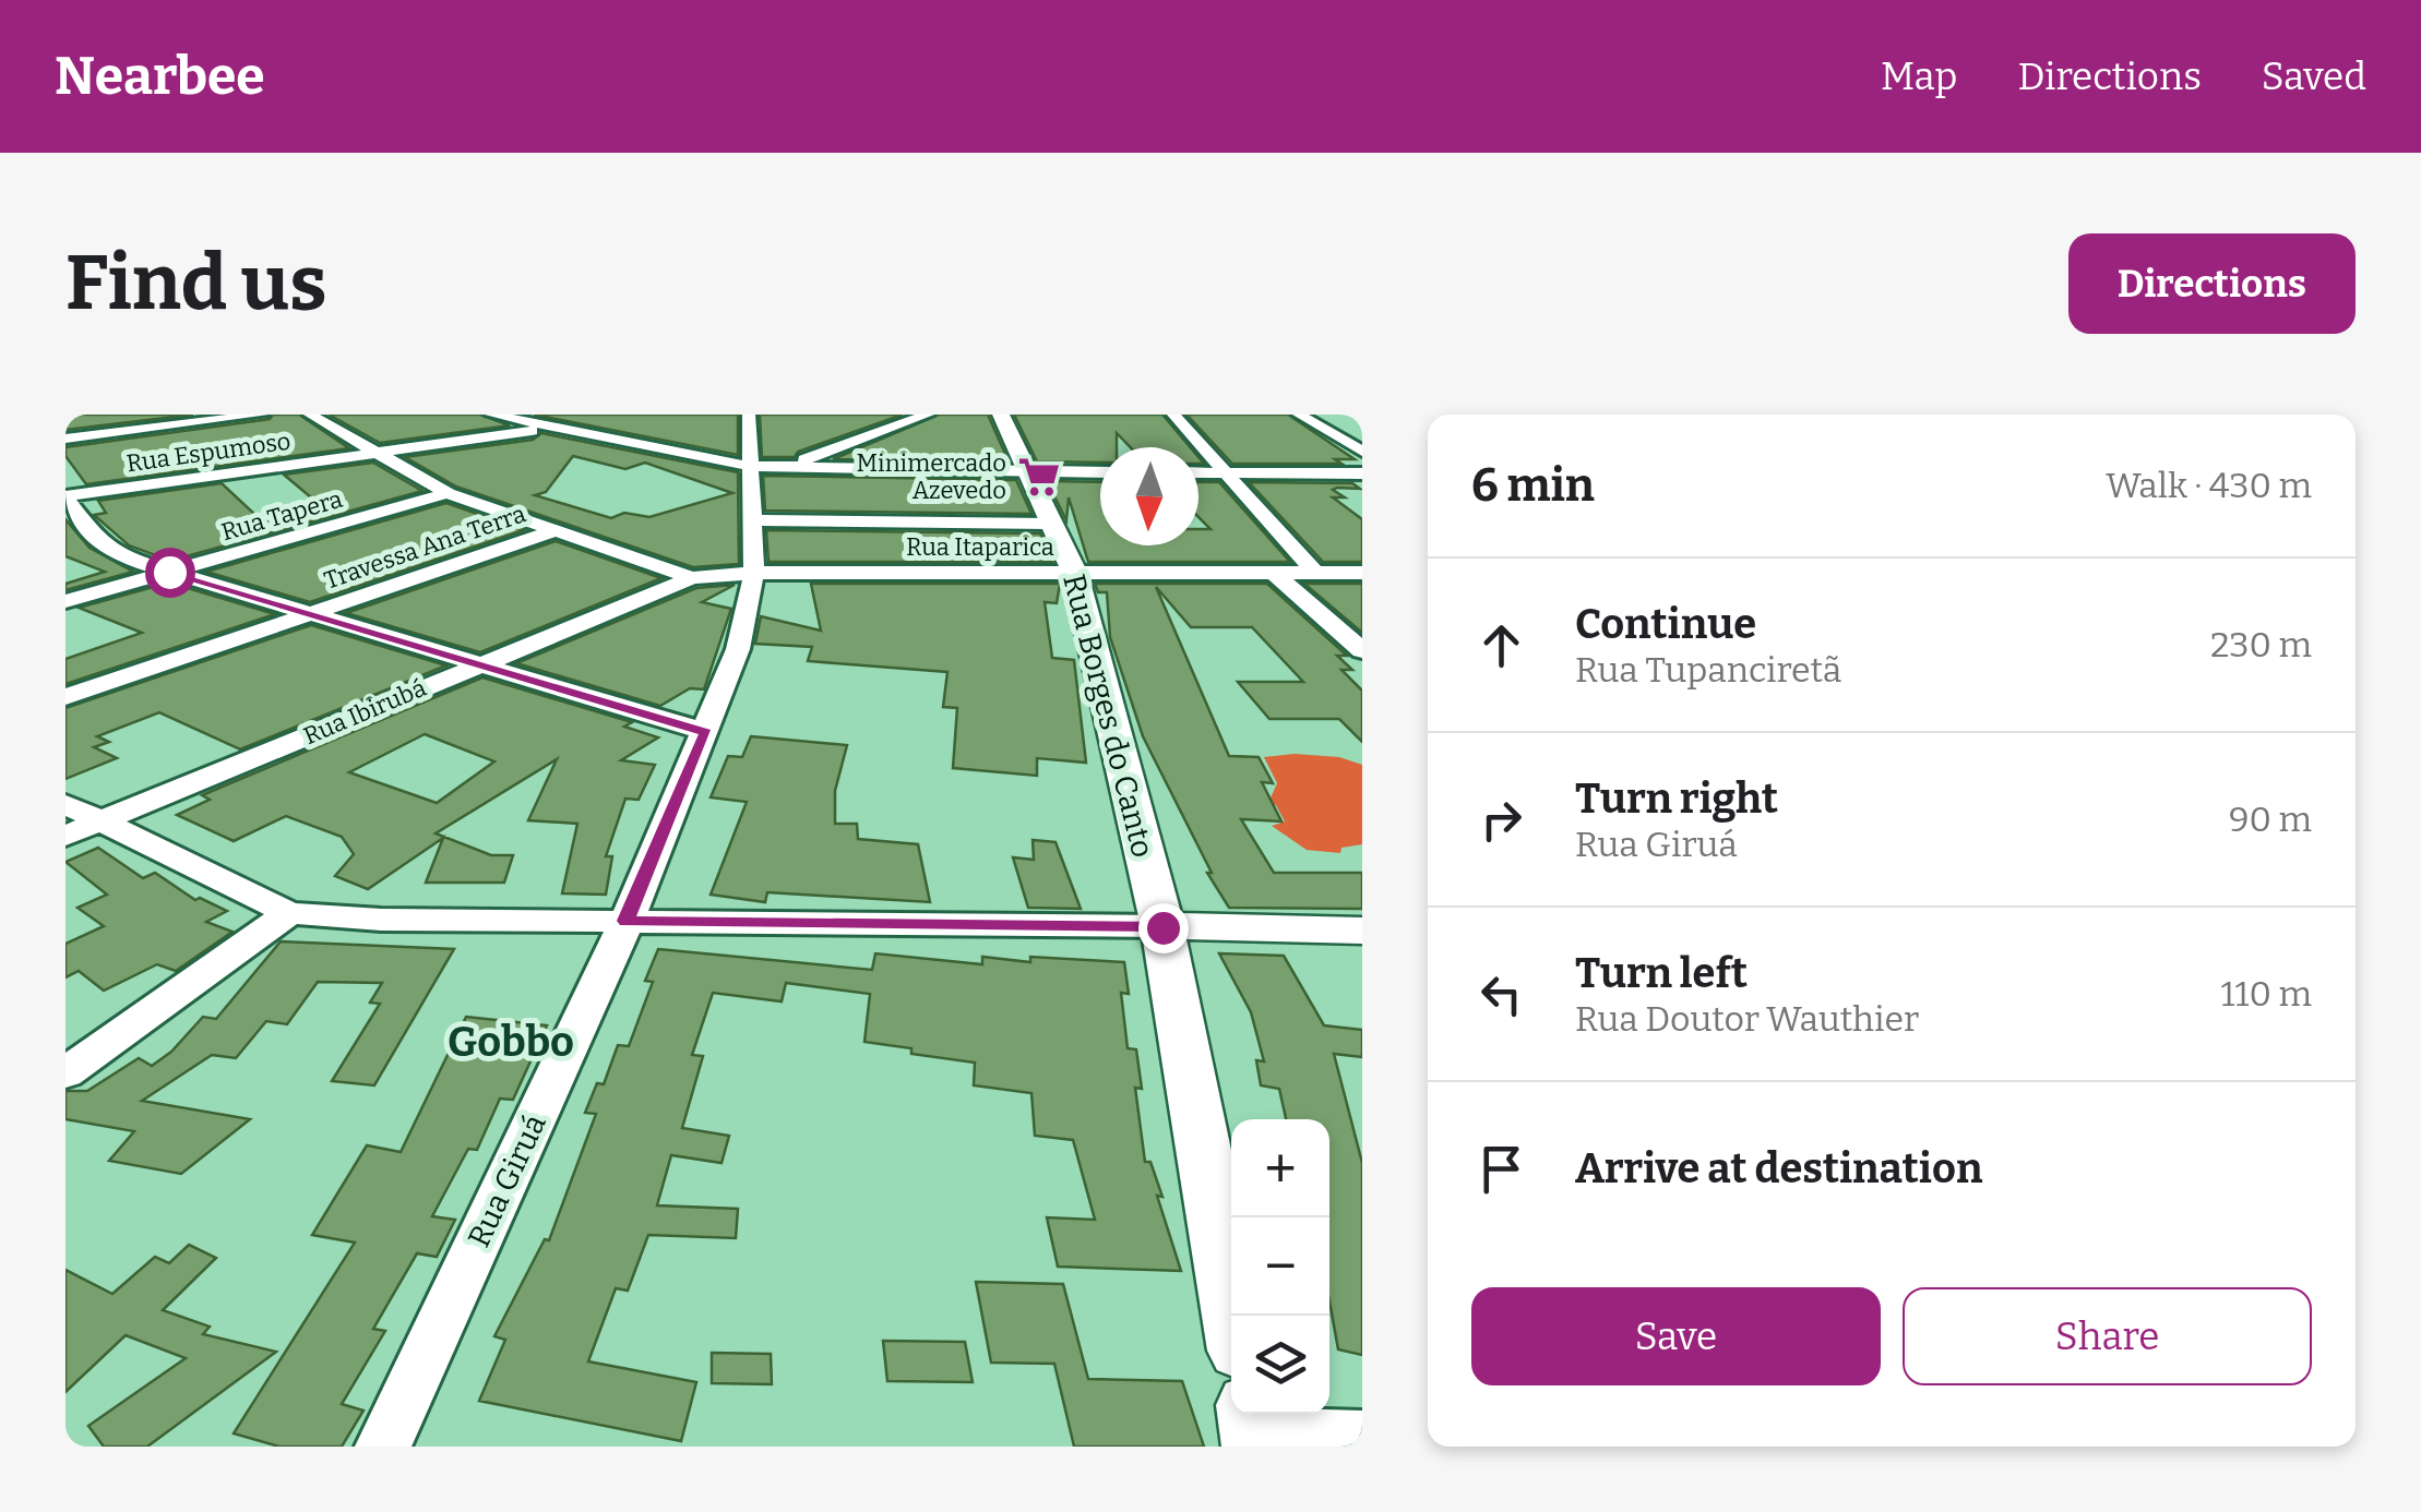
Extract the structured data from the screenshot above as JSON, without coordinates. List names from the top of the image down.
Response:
{
  "streets": {
    "street": [
      "Rua Espumoso",
      "Rua Tapera",
      "Travessa Ana Terra",
      "Rua Itaparica",
      "Rua Ibirubá",
      "Rua Borges do Canto",
      "Rua Giruá"
    ]
  },
  "crossings": [
    ["Rua Itaparica", "Rua Ibirubá"],
    ["Rua Itaparica", "Rua Borges do Canto"],
    ["Rua Itaparica", "Rua Giruá"],
    ["Rua Ibirubá", "Rua Giruá"]
  ],
  "districts": ["Gobbo"],
  "places": {
    "supermarket": ["Minimercado Azevedo"]
  },
  "north": "bottom",
  "page": {
    "header": "Nearbee",
    "nav": ["Map", "Directions", "Saved"],
    "buttons": [
      "Directions",
      ["Save", "Share"]
    ],
    "title": "Find us",
    "heading": ["6 min", "Walk · 430 m"],
    "list": [
      ["Continue", "Rua Tupanciretã", "230 m"],
      ["Turn right", "Rua Giruá", "90 m"],
      ["Turn left", "Rua Doutor Wauthier", "110 m"],
      "Arrive at destination"
    ],
    "map_buttons": ["+", "−"]
  }
}
